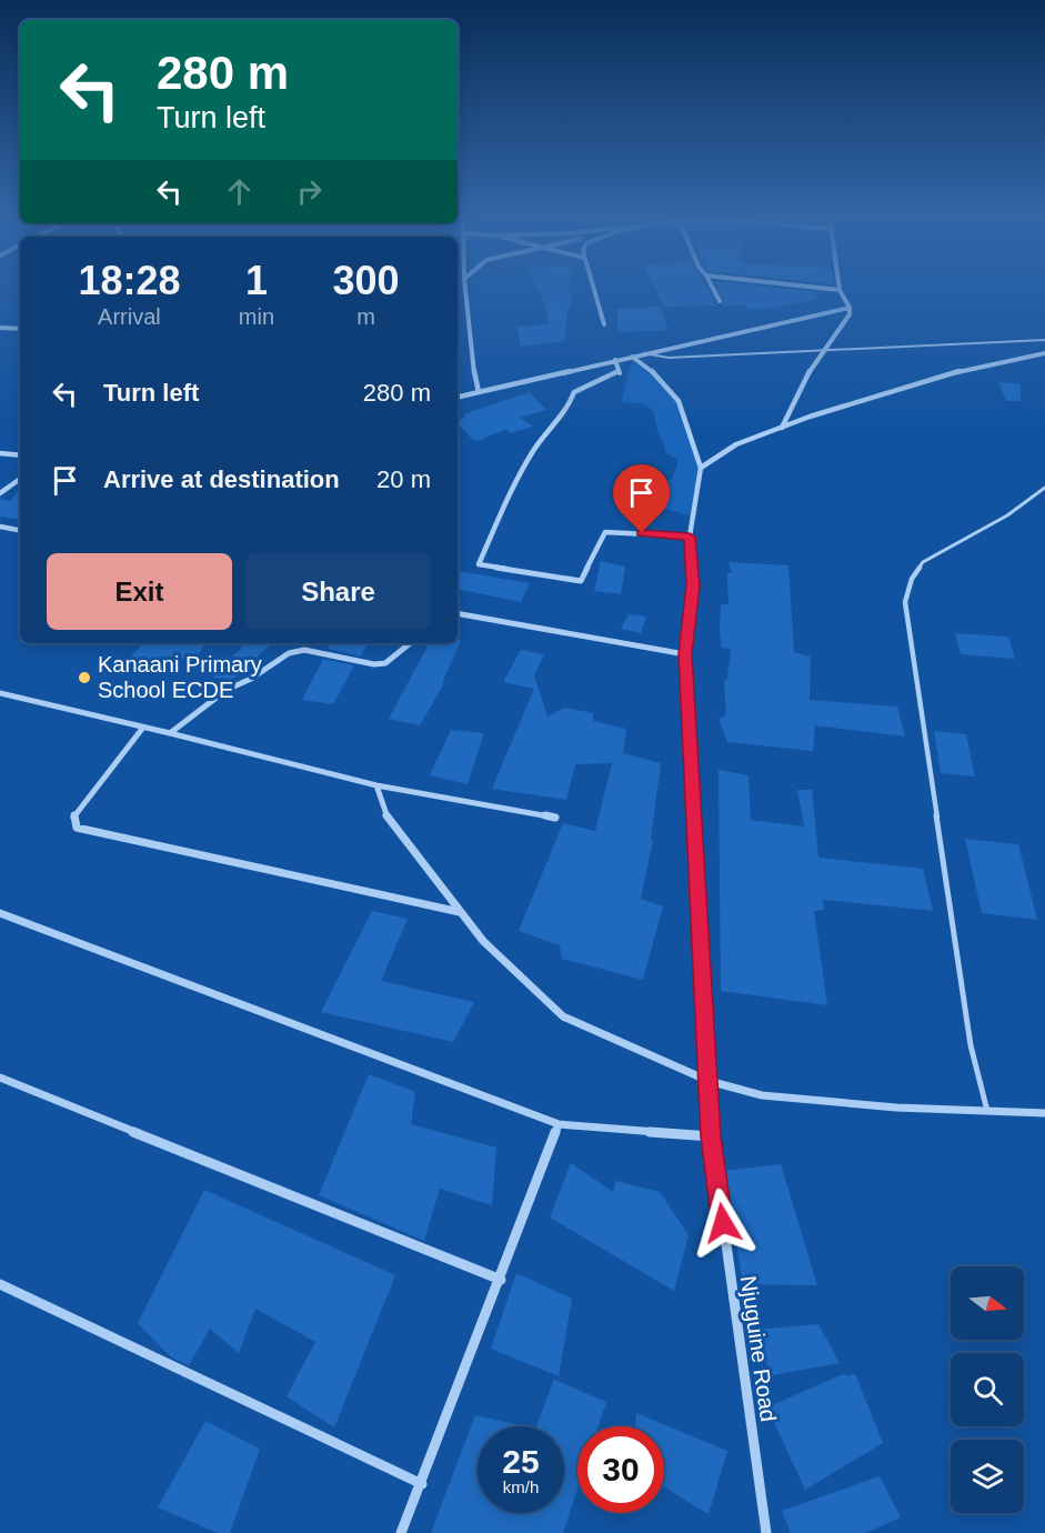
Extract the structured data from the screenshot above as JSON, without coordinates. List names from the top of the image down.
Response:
{
  "streets": {
    "street": ["Njuguine Road"]
  },
  "places": ["Kanaani Primary School ECDE"],
  "north": "right",
  "page": {
    "turn": ["280 m", "Turn left"],
    "eta": [
      "18:28",
      "Arrival",
      "1",
      "min",
      "300",
      "m"
    ],
    "list": [
      {
        "name": "Turn left",
        "value": "280 m"
      },
      {
        "name": "Arrive at destination",
        "value": "20 m"
      }
    ],
    "buttons": ["Exit", "Share"],
    "speed": "25 km/h",
    "limit": "30"
  }
}
